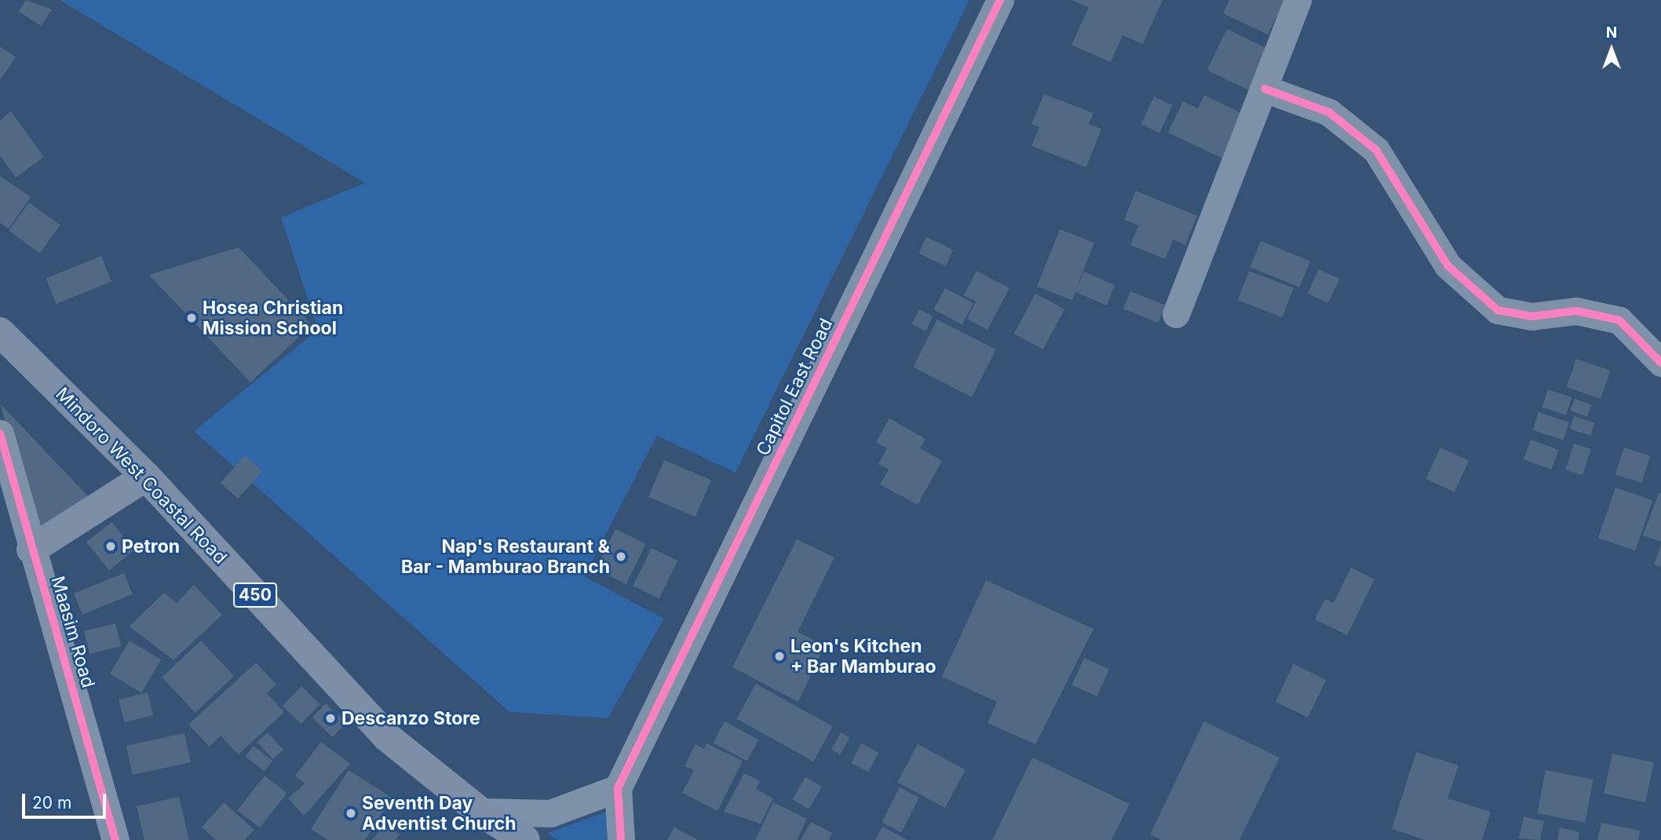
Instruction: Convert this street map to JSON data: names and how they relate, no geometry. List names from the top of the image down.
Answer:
{
  "streets": {
    "main road": ["Mindoro West Coastal Road", "450"],
    "street": ["Capitol East Road", "Maasim Road"]
  },
  "places": [
    "Hosea Christian Mission School",
    "Petron",
    "Nap's Restaurant & Bar - Mamburao Branch",
    "Leon's Kitchen + Bar Mamburao",
    "Descanzo Store",
    "Seventh Day Adventist Church"
  ],
  "scale_bar": "20 m",
  "north": "top"
}
